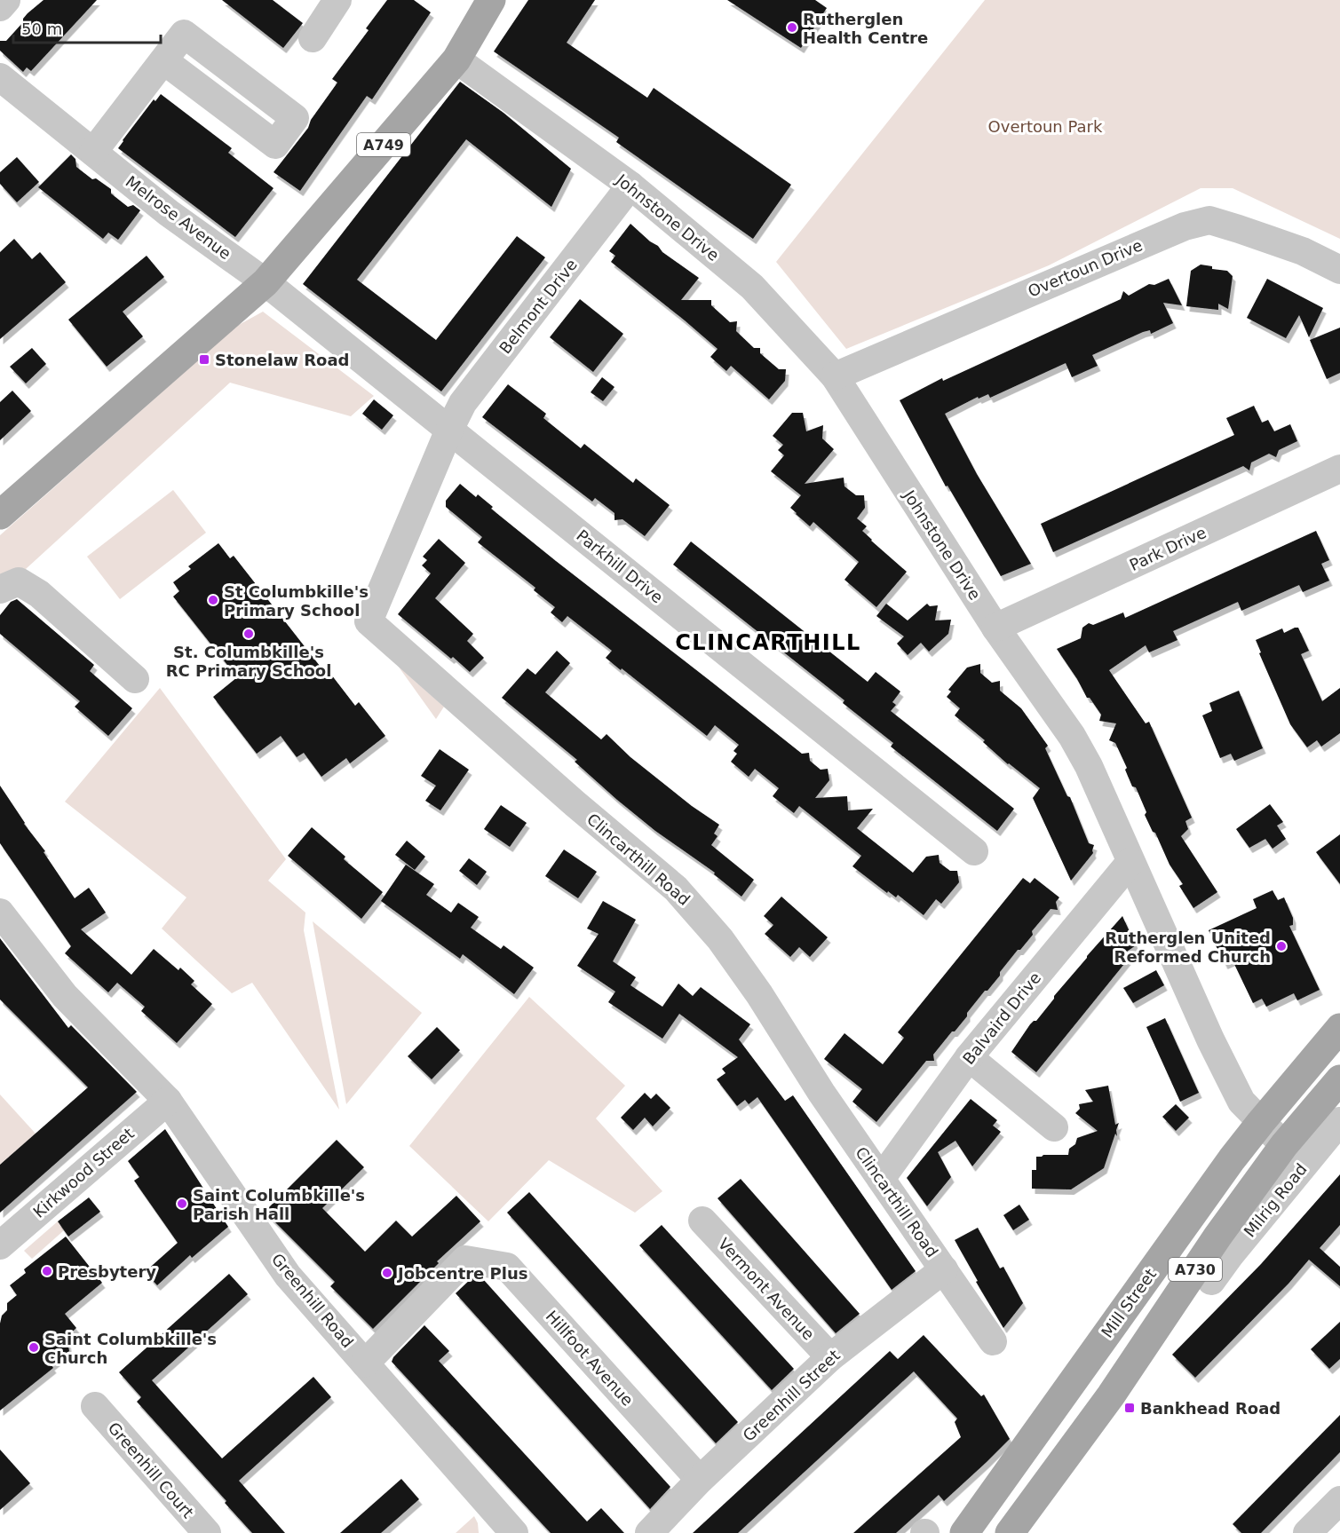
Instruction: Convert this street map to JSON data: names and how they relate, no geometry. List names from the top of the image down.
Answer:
{
  "streets": {
    "main road": ["A749", "A730", "Mill Street"],
    "street": [
      "Melrose Avenue",
      "Johnstone Drive",
      "Overtoun Drive",
      "Belmont Drive",
      "Park Drive",
      "Parkhill Drive",
      "Clincarthill Road",
      "Balvaird Drive",
      "Kirkwood Street",
      "Milrig Road",
      "Vermont Avenue",
      "Greenhill Road",
      "Hillfoot Avenue",
      "Greenhill Street",
      "Greenhill Court"
    ]
  },
  "crossings": [
    ["A749", "Melrose Avenue"],
    ["A749", "Johnstone Drive"],
    ["A749", "Parkhill Drive"],
    ["Melrose Avenue", "Parkhill Drive"],
    ["Johnstone Drive", "Overtoun Drive"],
    ["Johnstone Drive", "Belmont Drive"],
    ["Johnstone Drive", "Park Drive"],
    ["Johnstone Drive", "Balvaird Drive"],
    ["Johnstone Drive", "A730"],
    ["Johnstone Drive", "Mill Street"],
    ["Belmont Drive", "Parkhill Drive"],
    ["Belmont Drive", "Clincarthill Road"],
    ["Parkhill Drive", "Clincarthill Road"],
    ["Clincarthill Road", "Balvaird Drive"],
    ["Clincarthill Road", "Greenhill Street"],
    ["Kirkwood Street", "Greenhill Road"],
    ["Vermont Avenue", "Greenhill Street"],
    ["Greenhill Road", "Hillfoot Avenue"],
    ["Hillfoot Avenue", "Greenhill Street"]
  ],
  "districts": ["CLINCARTHILL"],
  "parks": ["Overtoun Park"],
  "places": {
    "other": [
      "Rutherglen Health Centre",
      "St Columbkille's Primary School",
      "St. Columbkille's RC Primary School",
      "Rutherglen United Reformed Church",
      "Saint Columbkille's Parish Hall",
      "Presbytery",
      "Jobcentre Plus",
      "Saint Columbkille's Church"
    ],
    "transit": ["Stonelaw Road", "Bankhead Road"]
  },
  "scale_bar": "50 m"
}
